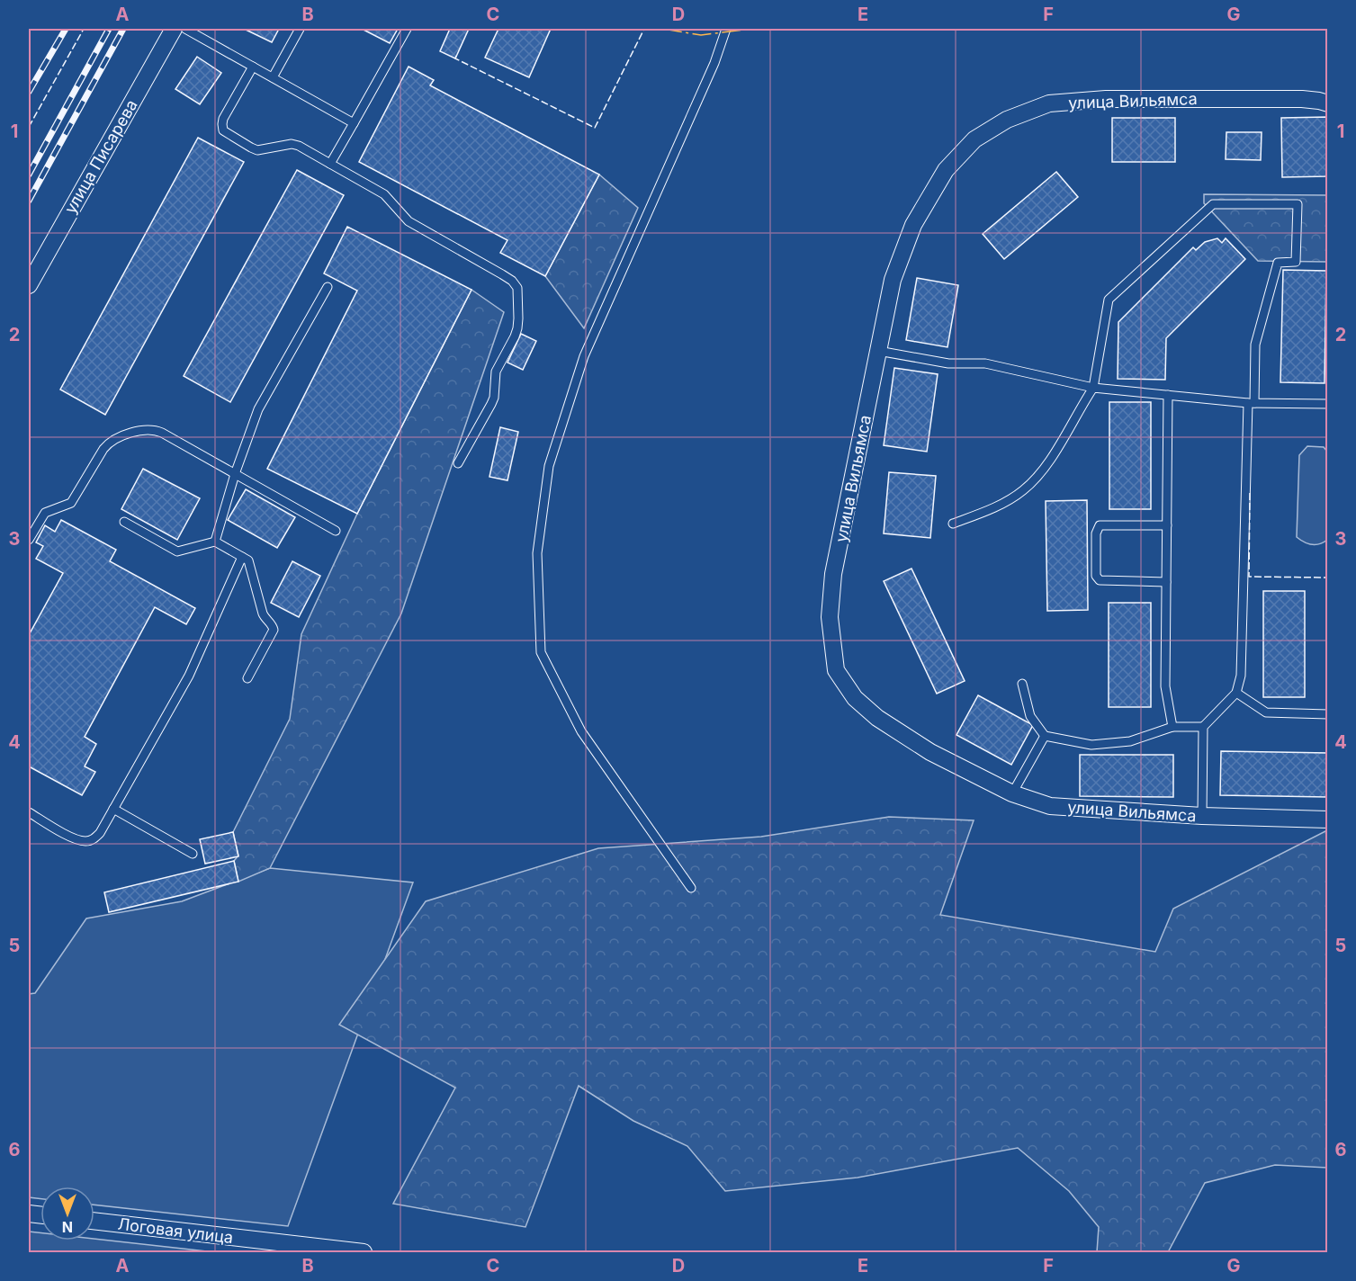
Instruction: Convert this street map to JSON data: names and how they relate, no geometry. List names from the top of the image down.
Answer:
{
  "streets": {
    "street": ["улица Вильямса", "улица Писарева", "Логовая улица"]
  },
  "north": "bottom",
  "grid": {
    "columns": [
      "A",
      "B",
      "C",
      "D",
      "E",
      "F",
      "G"
    ],
    "rows": [
      "1",
      "2",
      "3",
      "4",
      "5",
      "6"
    ]
  }
}
